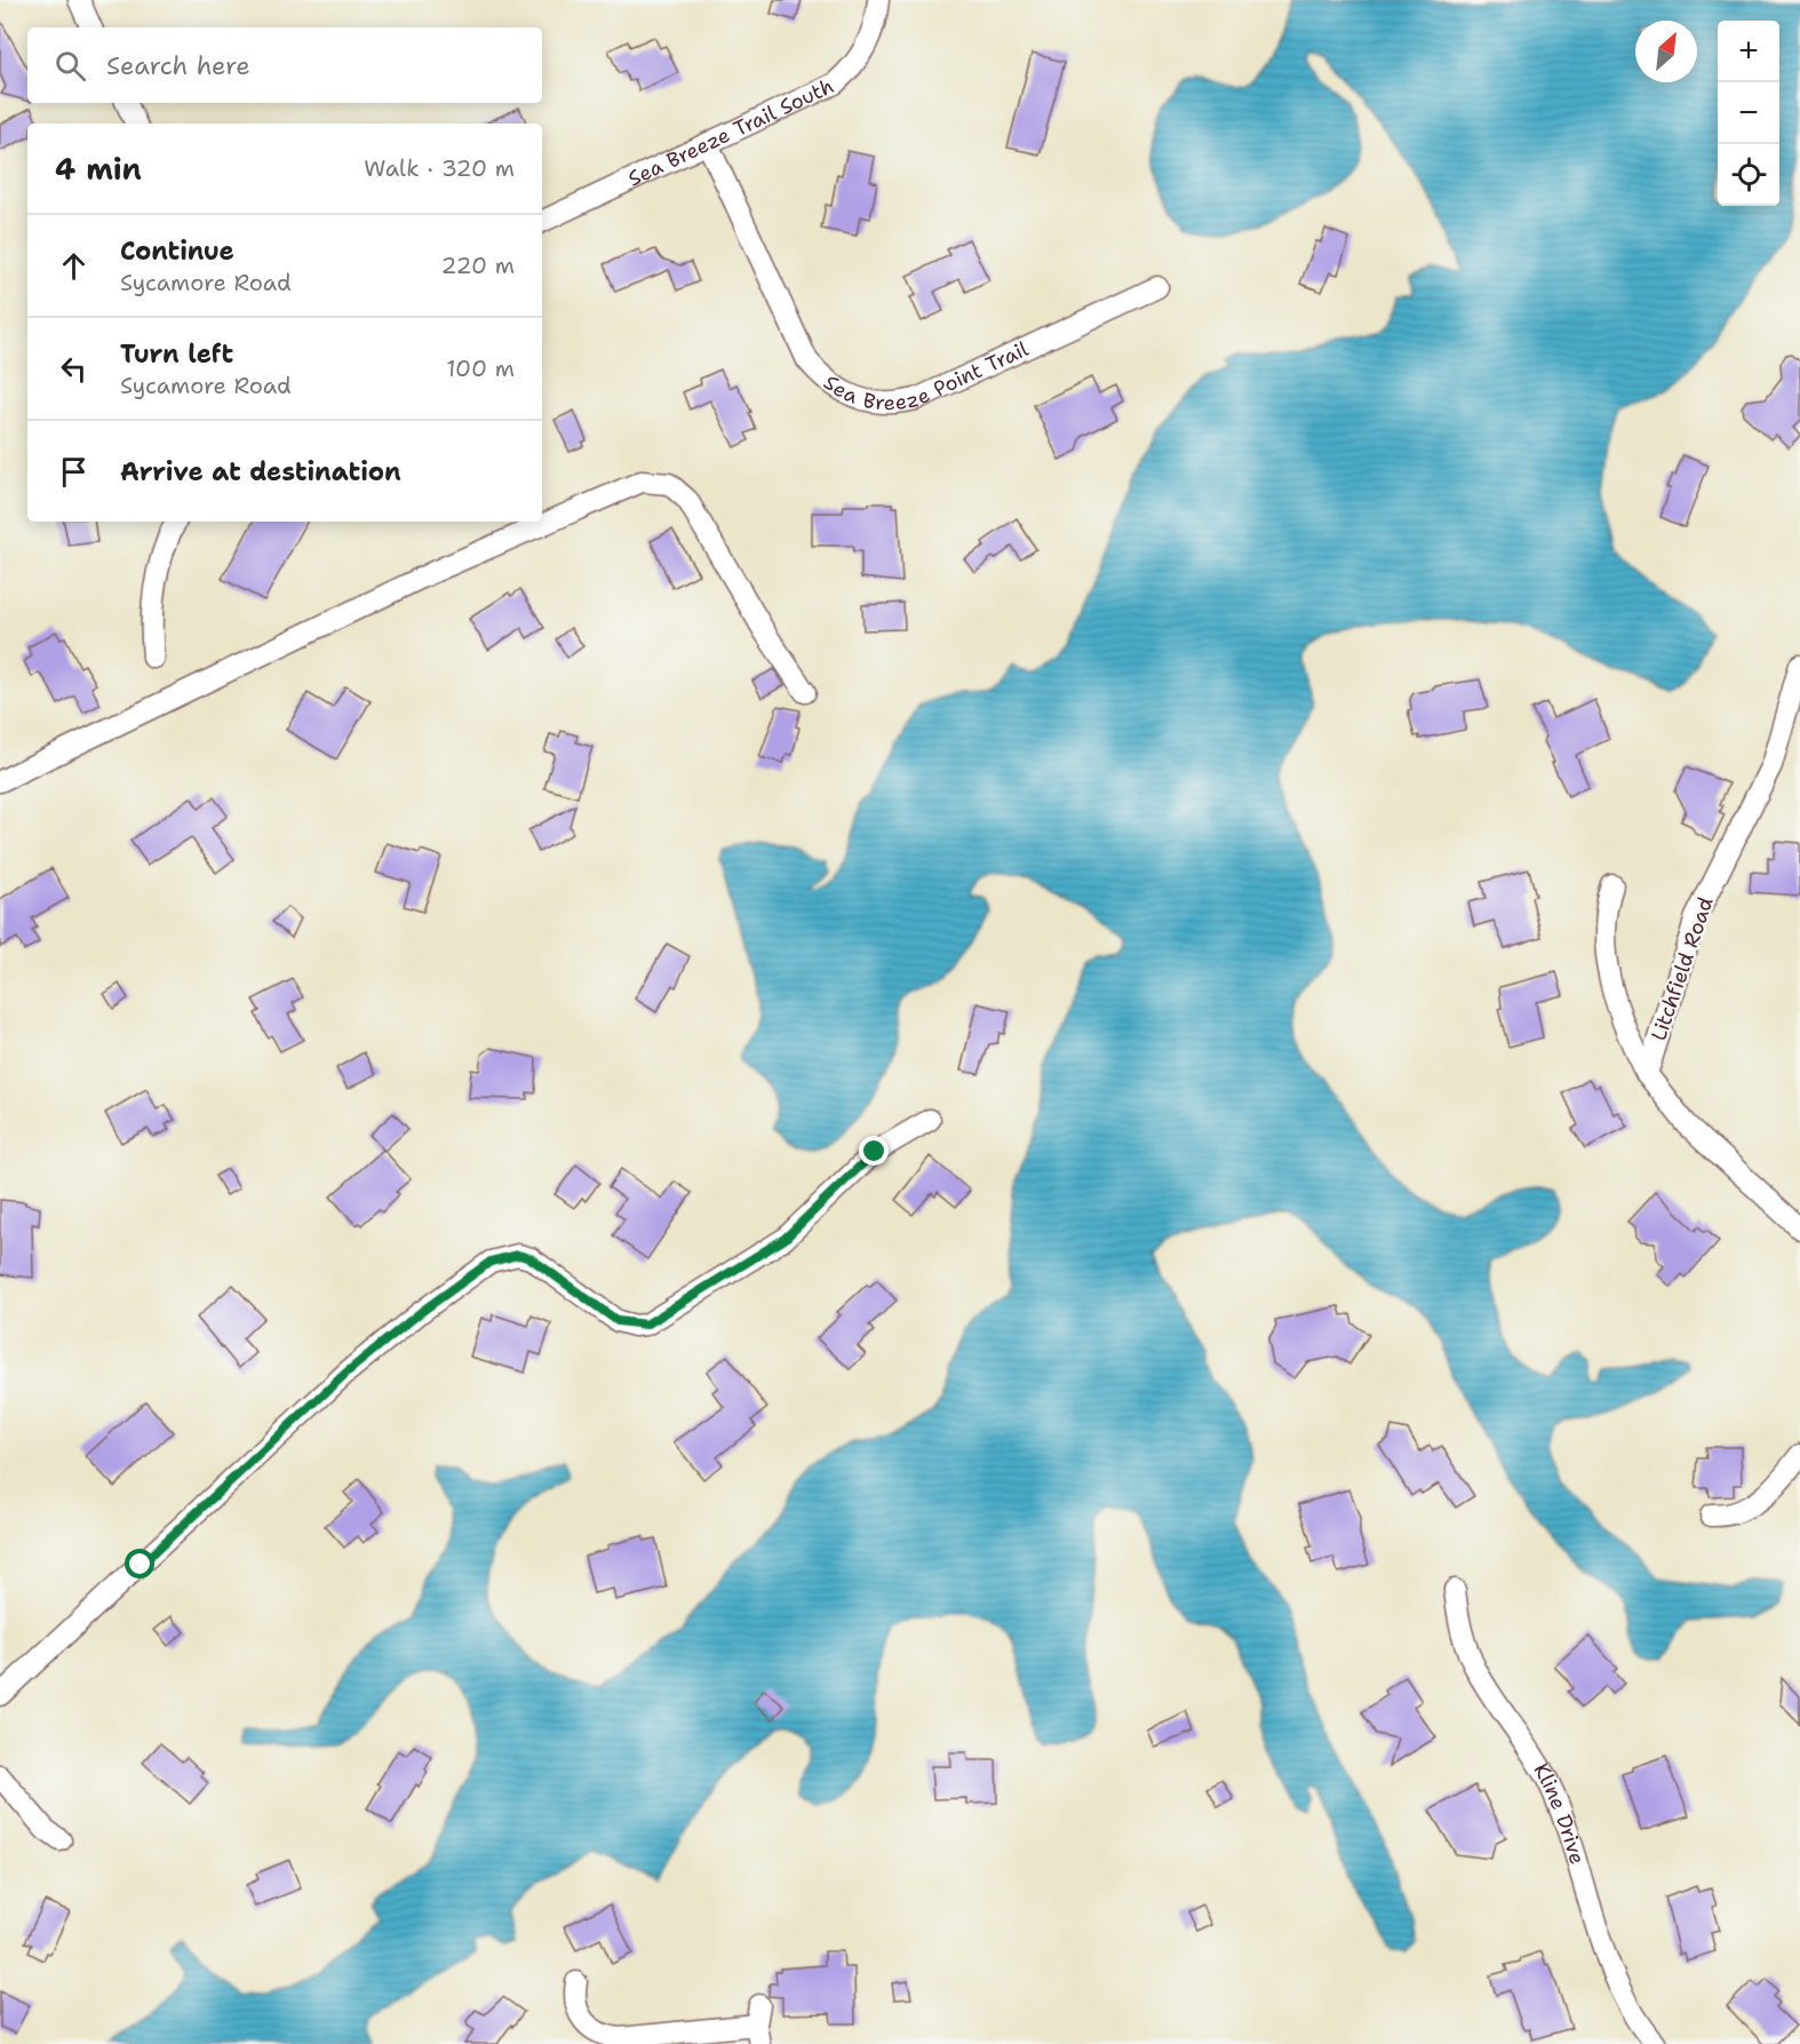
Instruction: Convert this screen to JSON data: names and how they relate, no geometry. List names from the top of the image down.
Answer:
{
  "streets": {
    "street": [
      "Sea Breeze Trail South",
      "Sea Breeze Point Trail",
      "Litchfield Road",
      "Kline Drive"
    ]
  },
  "crossings": [
    ["Sea Breeze Trail South", "Sea Breeze Point Trail"]
  ],
  "north": "top right",
  "page": {
    "map_buttons": ["+", "−"],
    "search": "Search here",
    "heading": ["4 min", "Walk · 320 m"],
    "list": [
      ["Continue", "Sycamore Road", "220 m"],
      ["Turn left", "Sycamore Road", "100 m"],
      "Arrive at destination"
    ]
  }
}
